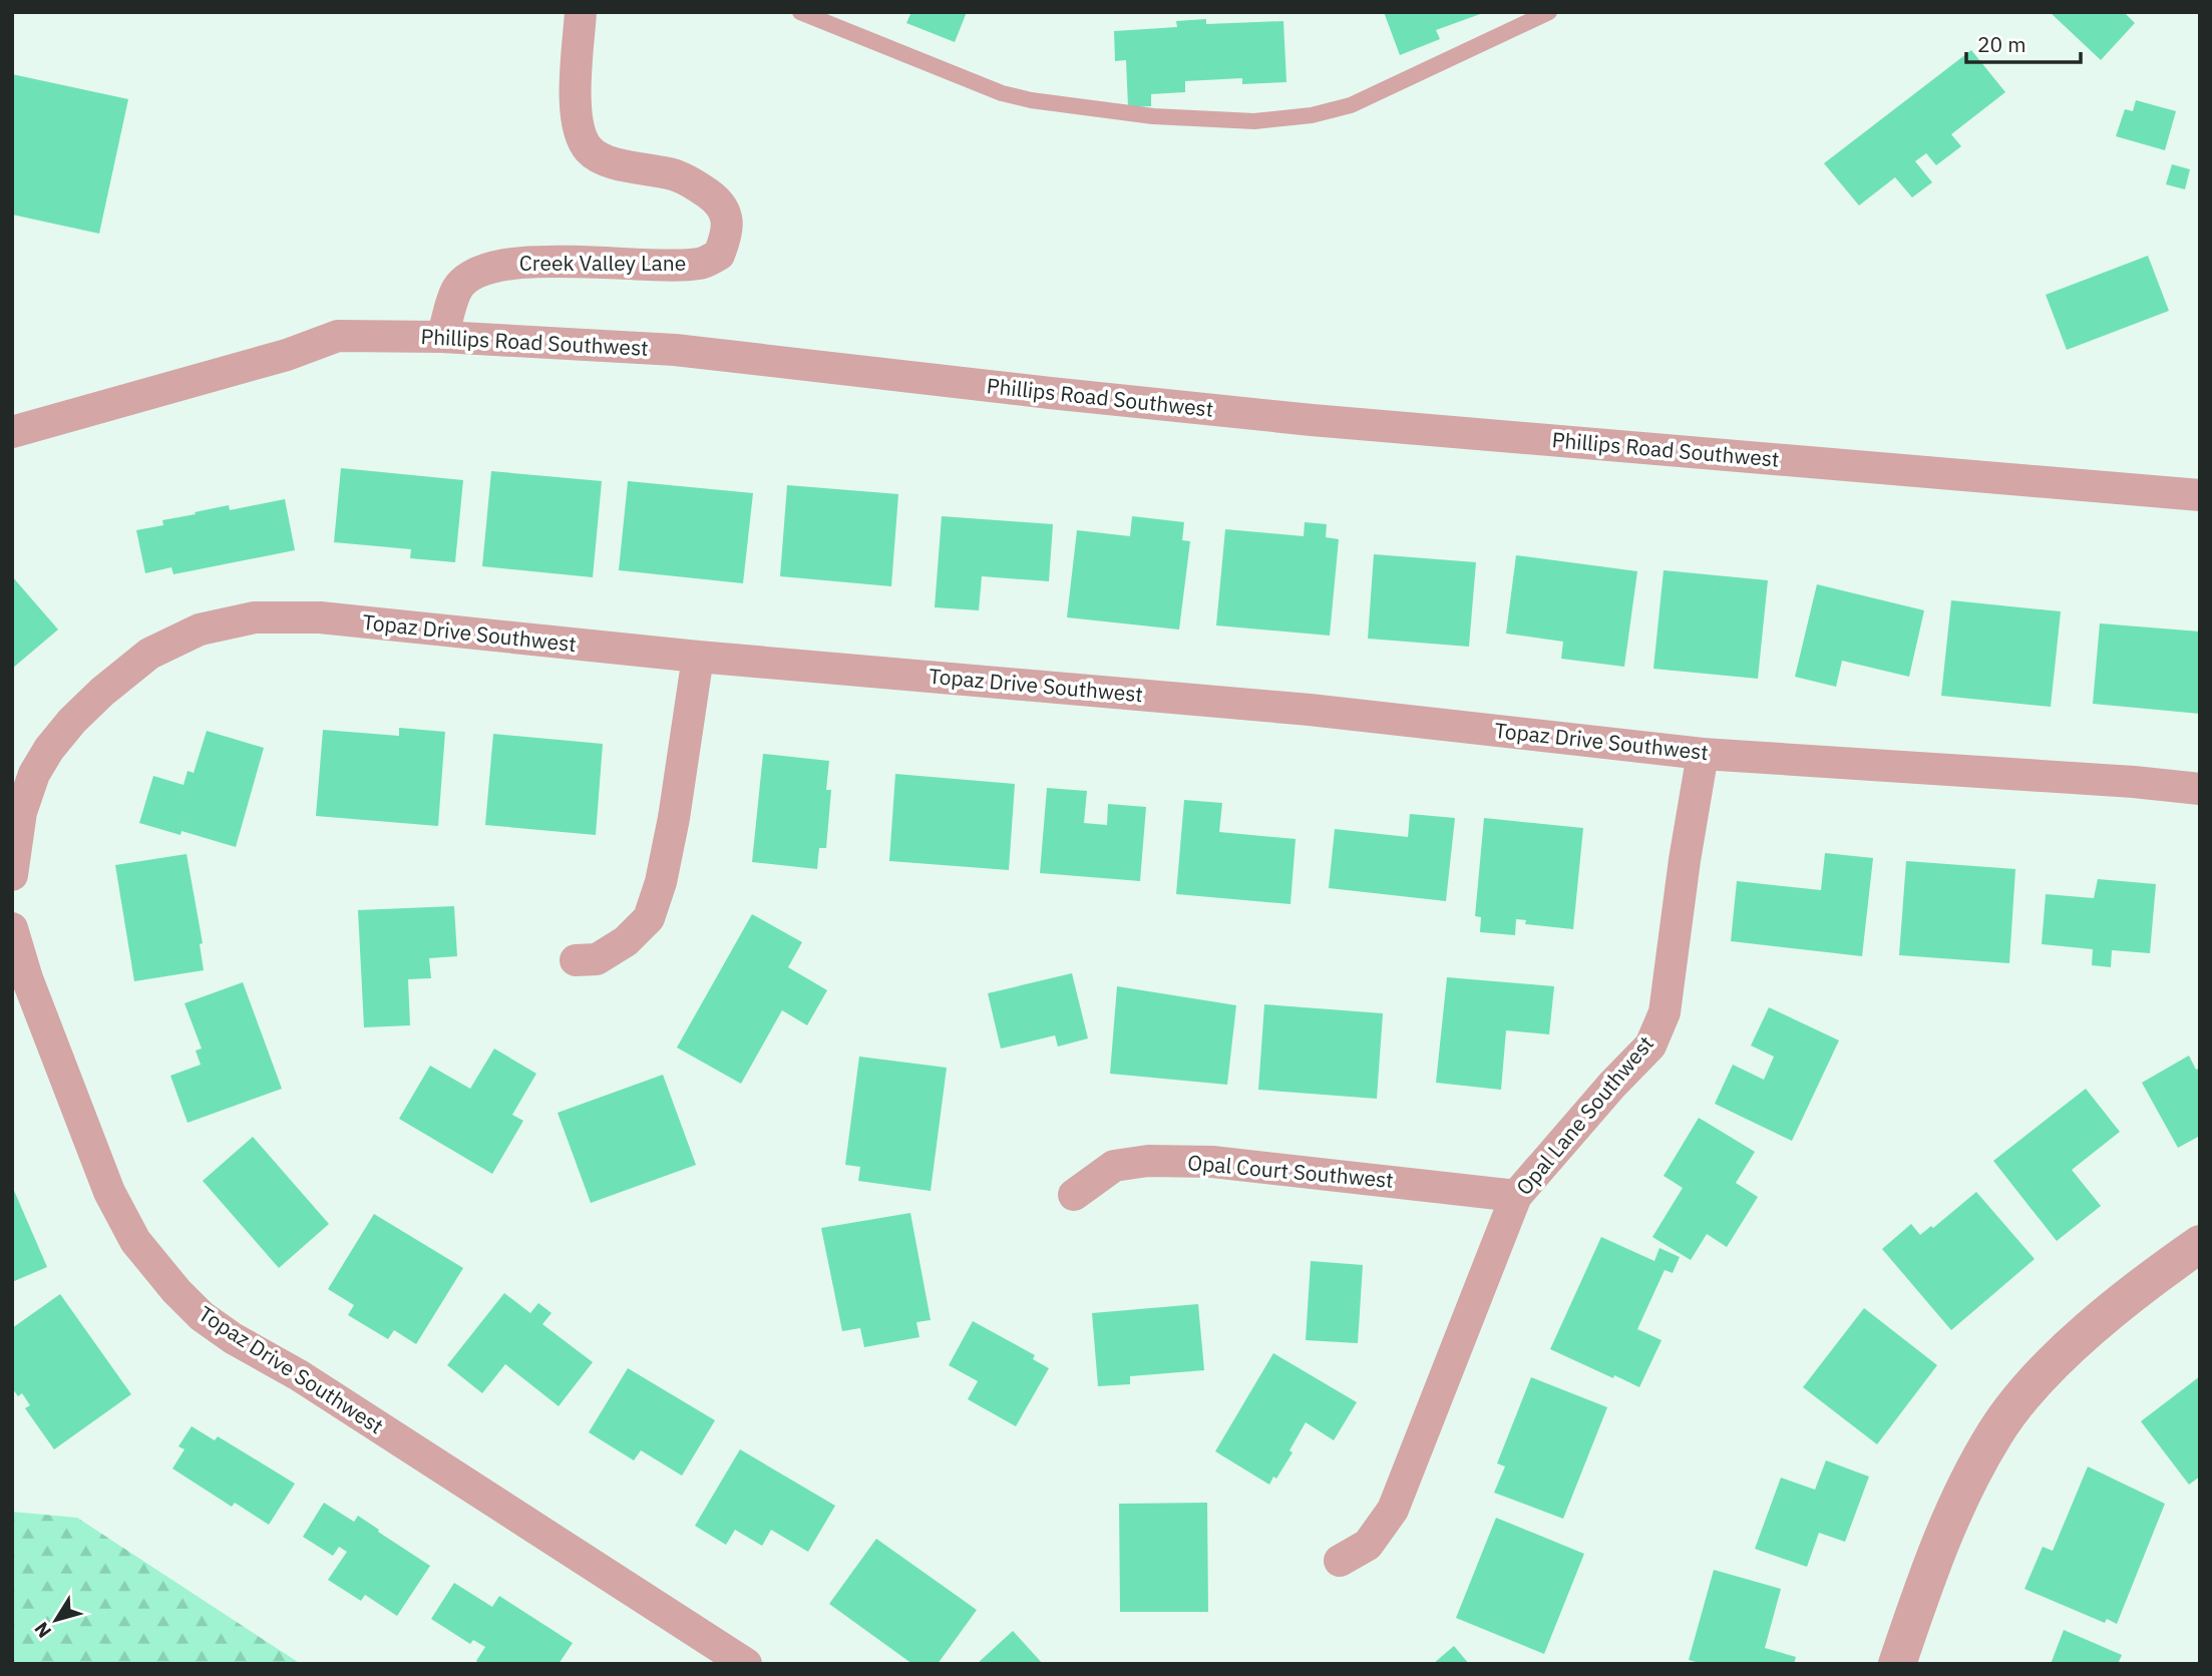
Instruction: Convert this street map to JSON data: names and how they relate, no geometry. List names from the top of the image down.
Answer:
{
  "streets": {
    "street": [
      "Creek Valley Lane",
      "Phillips Road Southwest",
      "Topaz Drive Southwest",
      "Opal Lane Southwest",
      "Opal Court Southwest"
    ]
  },
  "crossings": [
    ["Creek Valley Lane", "Phillips Road Southwest"],
    ["Topaz Drive Southwest", "Opal Lane Southwest"],
    ["Opal Lane Southwest", "Opal Court Southwest"]
  ],
  "scale_bar": "20 m",
  "north": "bottom left"
}
